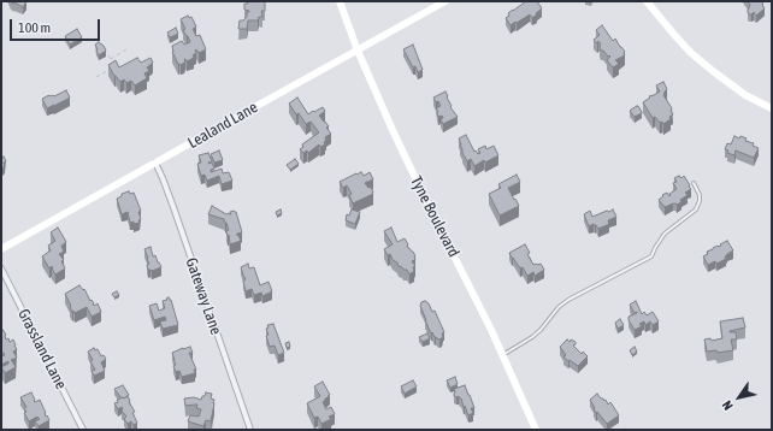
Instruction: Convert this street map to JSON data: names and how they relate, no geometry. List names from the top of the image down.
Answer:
{
  "streets": {
    "street": [
      "Lealand Lane",
      "Tyne Boulevard",
      "Gateway Lane",
      "Grassland Lane"
    ]
  },
  "crossings": [
    ["Lealand Lane", "Tyne Boulevard"],
    ["Lealand Lane", "Gateway Lane"]
  ],
  "scale_bar": "100 m",
  "north": "bottom left"
}
